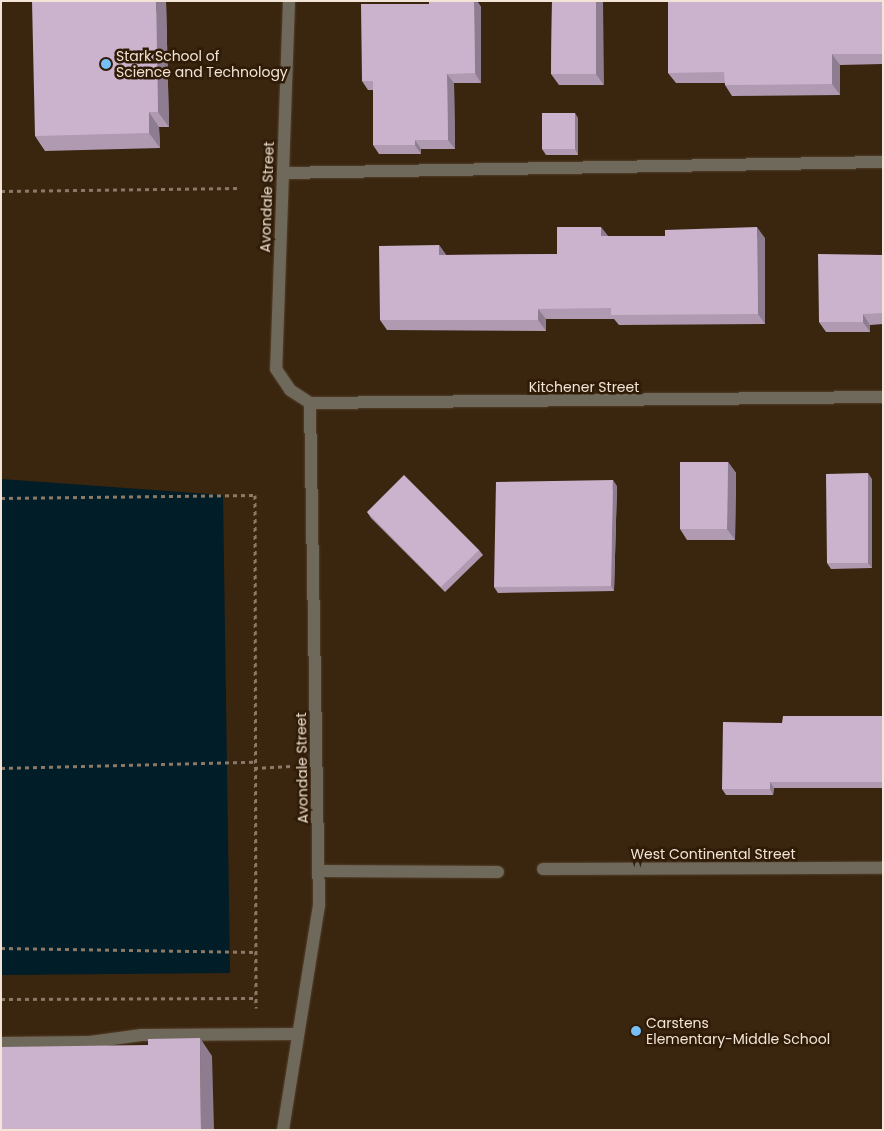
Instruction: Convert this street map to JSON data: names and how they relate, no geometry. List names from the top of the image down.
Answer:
{
  "streets": {
    "street": ["Avondale Street", "Kitchener Street", "West Continental Street"]
  },
  "crossings": [
    ["Avondale Street", "Kitchener Street"]
  ],
  "places": ["Stark School of Science and Technology", "Carstens Elementary-Middle School"]
}
